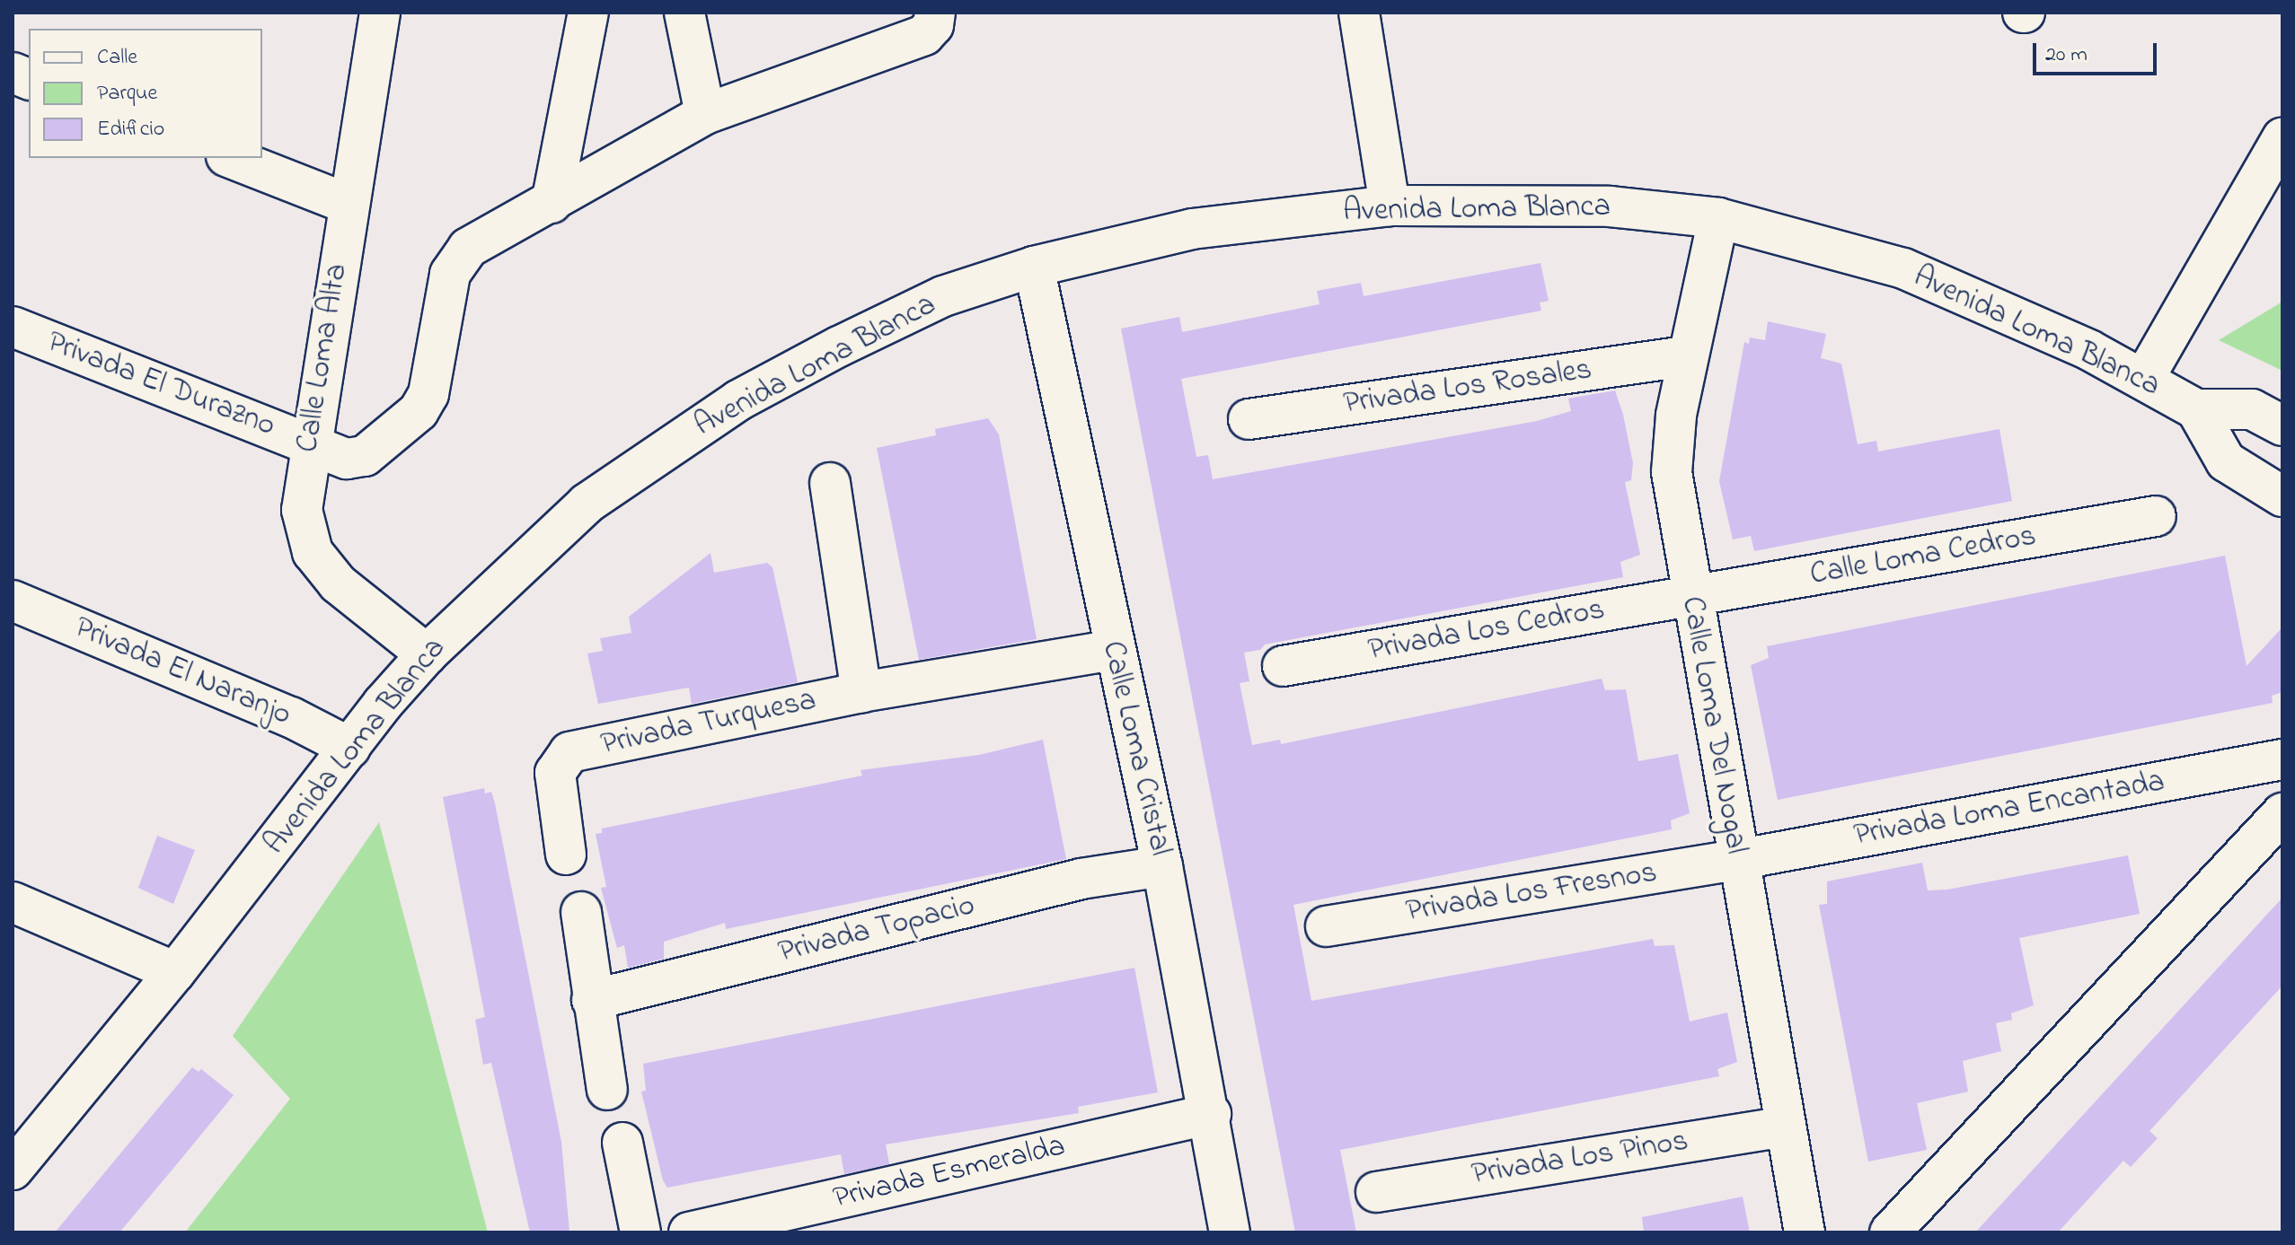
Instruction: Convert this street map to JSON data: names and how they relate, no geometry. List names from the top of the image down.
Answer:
{
  "streets": {
    "street": [
      "Avenida Loma Blanca",
      "Calle Loma Alta",
      "Privada El Durazno",
      "Privada Los Rosales",
      "Calle Loma Cedros",
      "Privada Los Cedros",
      "Privada El Naranjo",
      "Privada Turquesa",
      "Calle Loma Del Nogal",
      "Calle Loma Cristal",
      "Privada Loma Encantada",
      "Privada Los Fresnos",
      "Privada Topacio",
      "Privada Los Pinos",
      "Privada Esmeralda"
    ]
  },
  "crossings": [
    ["Avenida Loma Blanca", "Calle Loma Alta"],
    ["Avenida Loma Blanca", "Privada El Naranjo"],
    ["Avenida Loma Blanca", "Calle Loma Del Nogal"],
    ["Avenida Loma Blanca", "Calle Loma Cristal"],
    ["Calle Loma Alta", "Privada El Durazno"],
    ["Privada Los Rosales", "Calle Loma Del Nogal"],
    ["Calle Loma Cedros", "Privada Los Cedros"],
    ["Calle Loma Cedros", "Calle Loma Del Nogal"],
    ["Privada Los Cedros", "Calle Loma Del Nogal"],
    ["Privada Turquesa", "Calle Loma Cristal"],
    ["Calle Loma Del Nogal", "Privada Loma Encantada"],
    ["Calle Loma Del Nogal", "Privada Los Fresnos"],
    ["Calle Loma Del Nogal", "Privada Los Pinos"],
    ["Calle Loma Cristal", "Privada Topacio"],
    ["Calle Loma Cristal", "Privada Esmeralda"],
    ["Privada Loma Encantada", "Privada Los Fresnos"]
  ],
  "legend": ["Calle", "Parque", "Edificio"],
  "scale_bar": "20 m"
}
